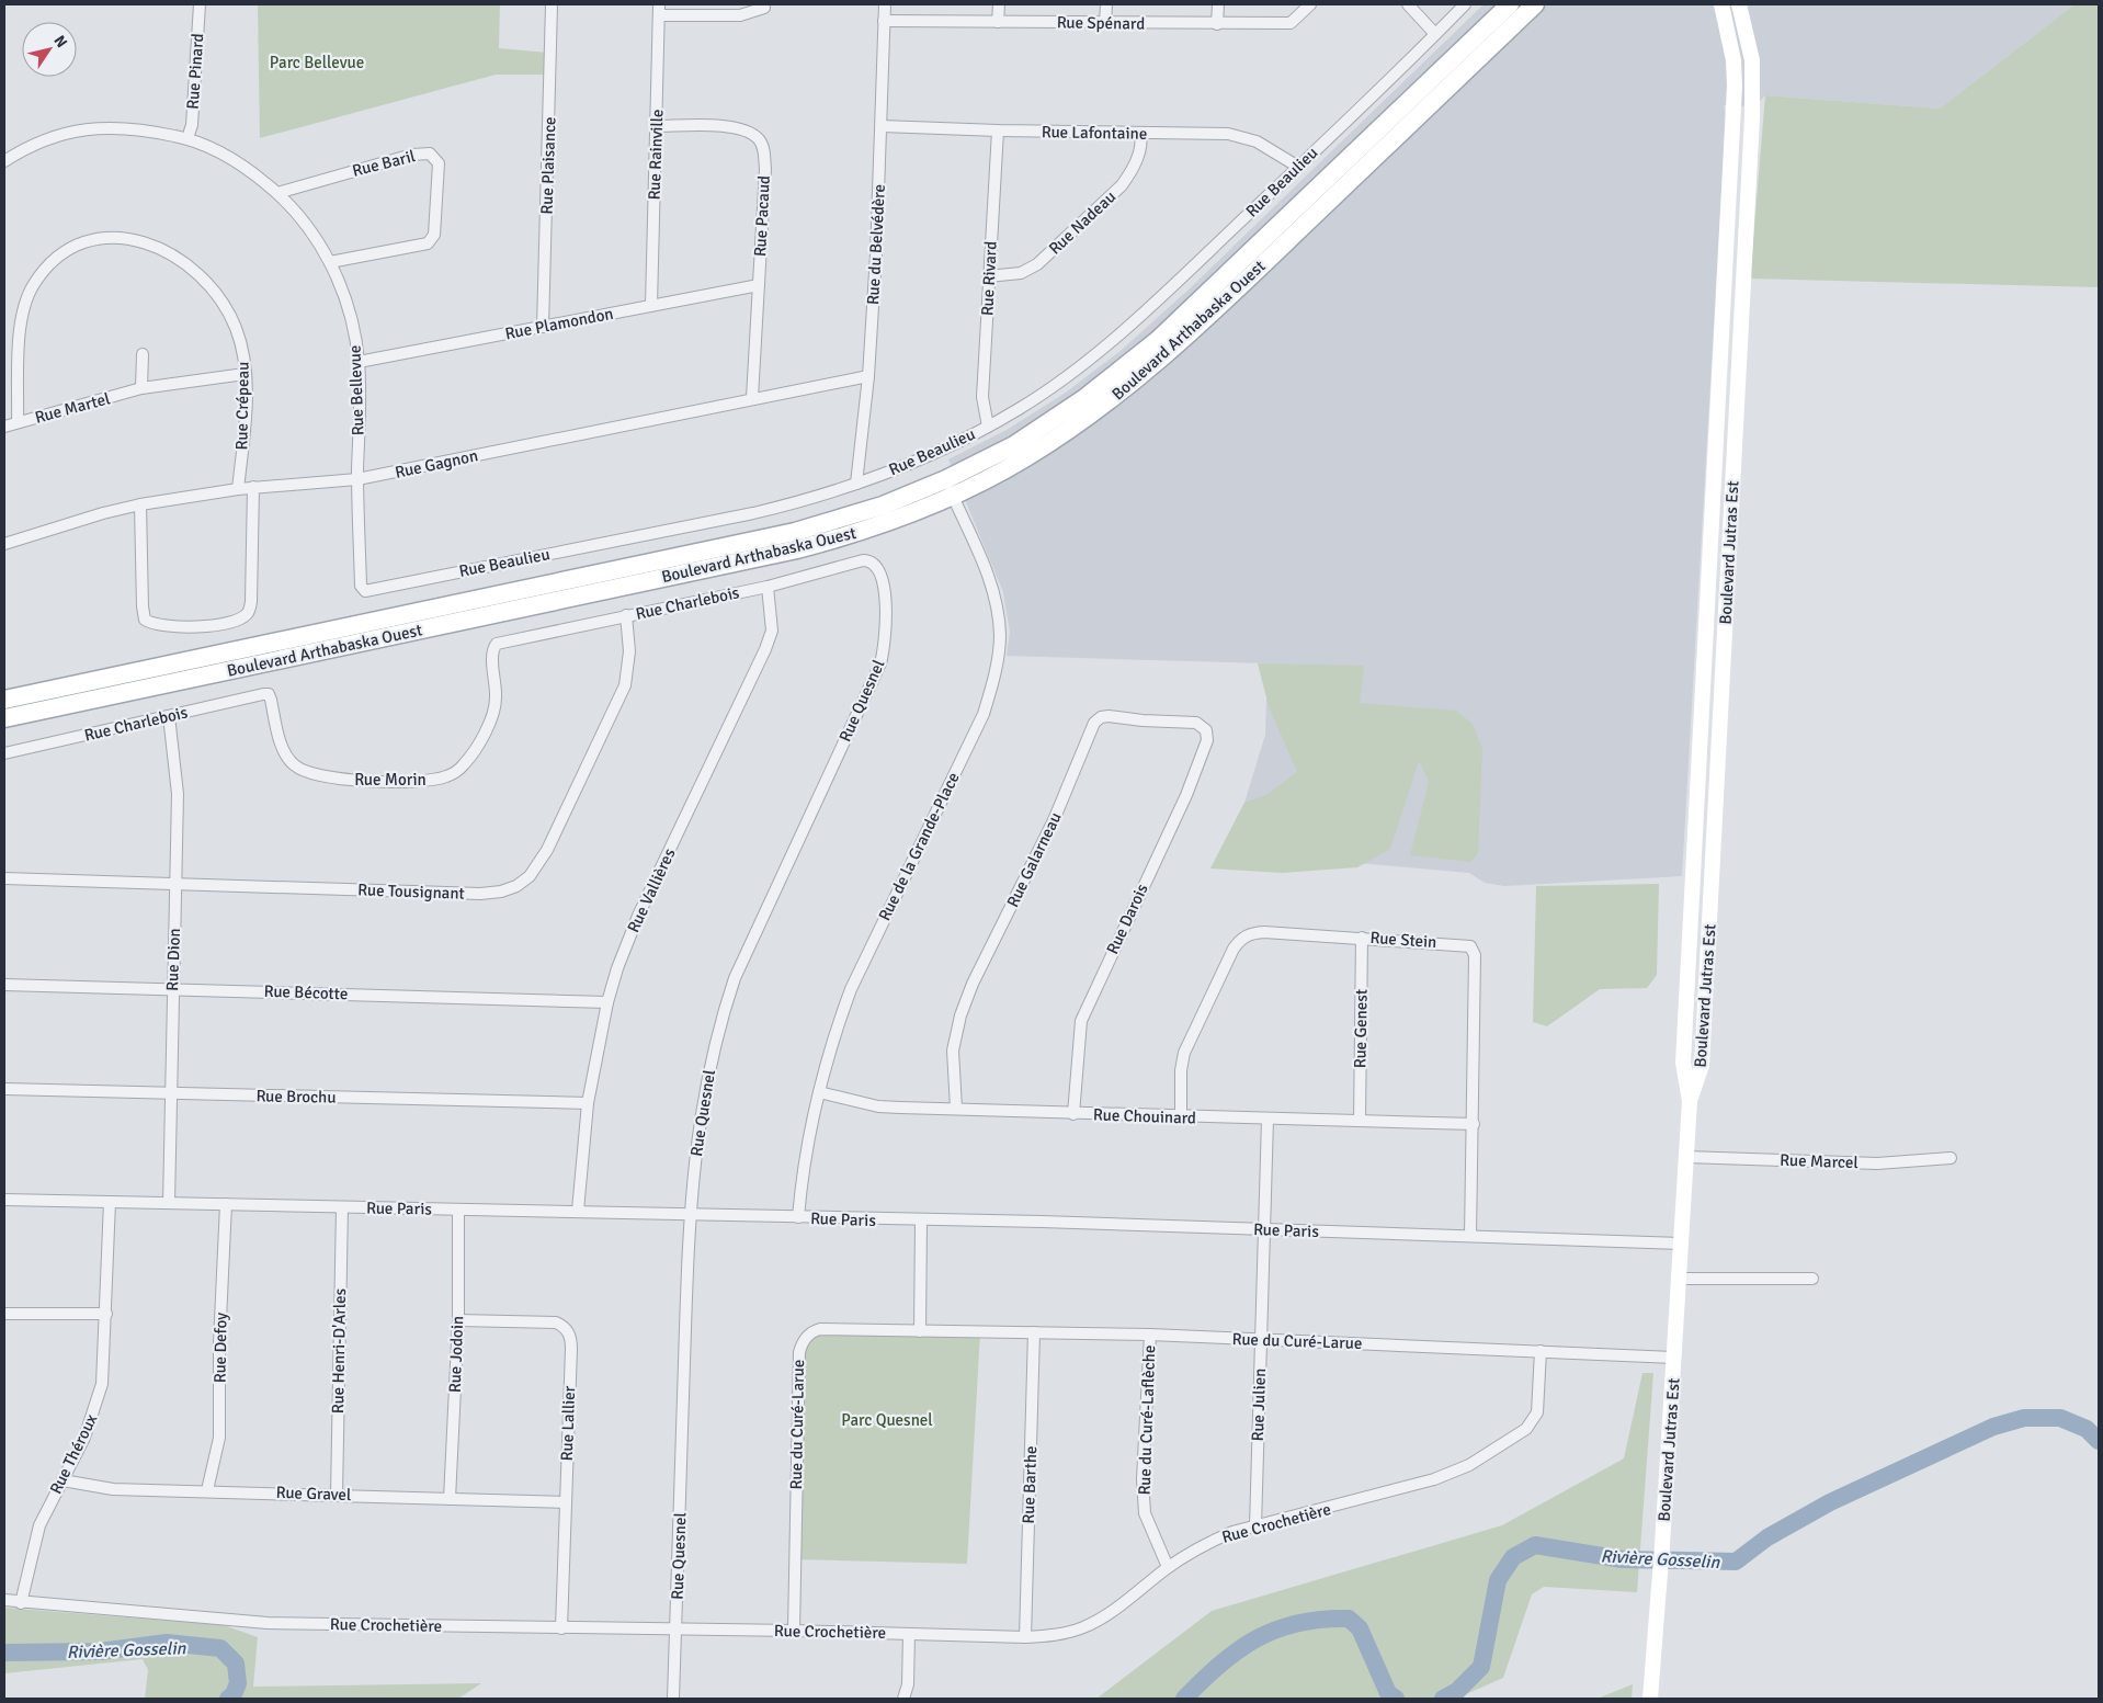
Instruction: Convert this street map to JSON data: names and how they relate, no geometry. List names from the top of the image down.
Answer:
{
  "streets": {
    "main road": ["Boulevard Arthabaska Ouest", "Boulevard Jutras Est"],
    "street": [
      "Rue Spénard",
      "Rue Pinard",
      "Rue Lafontaine",
      "Rue Rainville",
      "Rue Baril",
      "Rue Plaisance",
      "Rue Beaulieu",
      "Rue Pacaud",
      "Rue Nadeau",
      "Rue du Belvédère",
      "Rue Rivard",
      "Rue Plamondon",
      "Rue Bellevue",
      "Rue Crépeau",
      "Rue Martel",
      "Rue Gagnon",
      "Rue Charlebois",
      "Rue Quesnel",
      "Rue Morin",
      "Rue de la Grande-Place",
      "Rue Galarneau",
      "Rue Vallières",
      "Rue Tousignant",
      "Rue Darois",
      "Rue Stein",
      "Rue Dion",
      "Rue Bécotte",
      "Rue Genest",
      "Rue Brochu",
      "Rue Chouinard",
      "Rue Marcel",
      "Rue Paris",
      "Rue du Curé-Larue",
      "Rue Defoy",
      "Rue Henri-D'Arles",
      "Rue Jodoin",
      "Rue Julien",
      "Rue du Curé-Laflèche",
      "Rue Lallier",
      "Rue Théroux",
      "Rue Barthe",
      "Rue Gravel",
      "Rue Crochetière"
    ]
  },
  "crossings": [
    ["Rue Spénard", "Rue du Belvédère"],
    ["Rue Pinard", "Rue Bellevue"],
    ["Rue Lafontaine", "Rue Beaulieu"],
    ["Rue Lafontaine", "Rue Nadeau"],
    ["Rue Lafontaine", "Rue du Belvédère"],
    ["Rue Lafontaine", "Rue Rivard"],
    ["Rue Rainville", "Rue Pacaud"],
    ["Rue Rainville", "Rue Plamondon"],
    ["Rue Baril", "Rue Bellevue"],
    ["Rue Plaisance", "Rue Plamondon"],
    ["Rue Beaulieu", "Rue du Belvédère"],
    ["Rue Beaulieu", "Rue Rivard"],
    ["Rue Beaulieu", "Rue Bellevue"],
    ["Rue Beaulieu", "Rue Gagnon"],
    ["Rue Pacaud", "Rue Plamondon"],
    ["Rue Pacaud", "Rue Gagnon"],
    ["Rue Nadeau", "Rue Rivard"],
    ["Rue du Belvédère", "Rue Gagnon"],
    ["Rue Plamondon", "Rue Bellevue"],
    ["Boulevard Arthabaska Ouest", "Rue de la Grande-Place"],
    ["Rue Bellevue", "Rue Gagnon"],
    ["Rue Crépeau", "Rue Martel"],
    ["Rue Crépeau", "Rue Gagnon"],
    ["Boulevard Jutras Est", "Rue Marcel"],
    ["Boulevard Jutras Est", "Rue Paris"],
    ["Boulevard Jutras Est", "Rue du Curé-Larue"],
    ["Rue Charlebois", "Rue Quesnel"],
    ["Rue Charlebois", "Rue Morin"],
    ["Rue Charlebois", "Rue Vallières"],
    ["Rue Charlebois", "Rue Tousignant"],
    ["Rue Charlebois", "Rue Dion"],
    ["Rue Quesnel", "Rue Paris"],
    ["Rue Quesnel", "Rue Crochetière"],
    ["Rue de la Grande-Place", "Rue Chouinard"],
    ["Rue de la Grande-Place", "Rue Paris"],
    ["Rue Galarneau", "Rue Darois"],
    ["Rue Galarneau", "Rue Chouinard"],
    ["Rue Vallières", "Rue Bécotte"],
    ["Rue Vallières", "Rue Brochu"],
    ["Rue Vallières", "Rue Paris"],
    ["Rue Tousignant", "Rue Dion"],
    ["Rue Darois", "Rue Chouinard"],
    ["Rue Stein", "Rue Genest"],
    ["Rue Stein", "Rue Chouinard"],
    ["Rue Stein", "Rue Paris"],
    ["Rue Dion", "Rue Bécotte"],
    ["Rue Dion", "Rue Brochu"],
    ["Rue Dion", "Rue Paris"],
    ["Rue Genest", "Rue Chouinard"],
    ["Rue Chouinard", "Rue Julien"],
    ["Rue Paris", "Rue Defoy"],
    ["Rue Paris", "Rue Henri-D'Arles"],
    ["Rue Paris", "Rue Jodoin"],
    ["Rue Paris", "Rue Julien"],
    ["Rue Paris", "Rue Théroux"],
    ["Rue du Curé-Larue", "Rue Julien"],
    ["Rue du Curé-Larue", "Rue du Curé-Laflèche"],
    ["Rue du Curé-Larue", "Rue Barthe"],
    ["Rue du Curé-Larue", "Rue Crochetière"],
    ["Rue Defoy", "Rue Gravel"],
    ["Rue Henri-D'Arles", "Rue Gravel"],
    ["Rue Jodoin", "Rue Lallier"],
    ["Rue Jodoin", "Rue Gravel"],
    ["Rue Julien", "Rue Crochetière"],
    ["Rue du Curé-Laflèche", "Rue Crochetière"],
    ["Rue Lallier", "Rue Gravel"],
    ["Rue Lallier", "Rue Crochetière"],
    ["Rue Théroux", "Rue Gravel"],
    ["Rue Théroux", "Rue Crochetière"],
    ["Rue Barthe", "Rue Crochetière"]
  ],
  "water": ["Rivière Gosselin"],
  "parks": ["Parc Bellevue", "Parc Quesnel"],
  "north": "top right"
}
